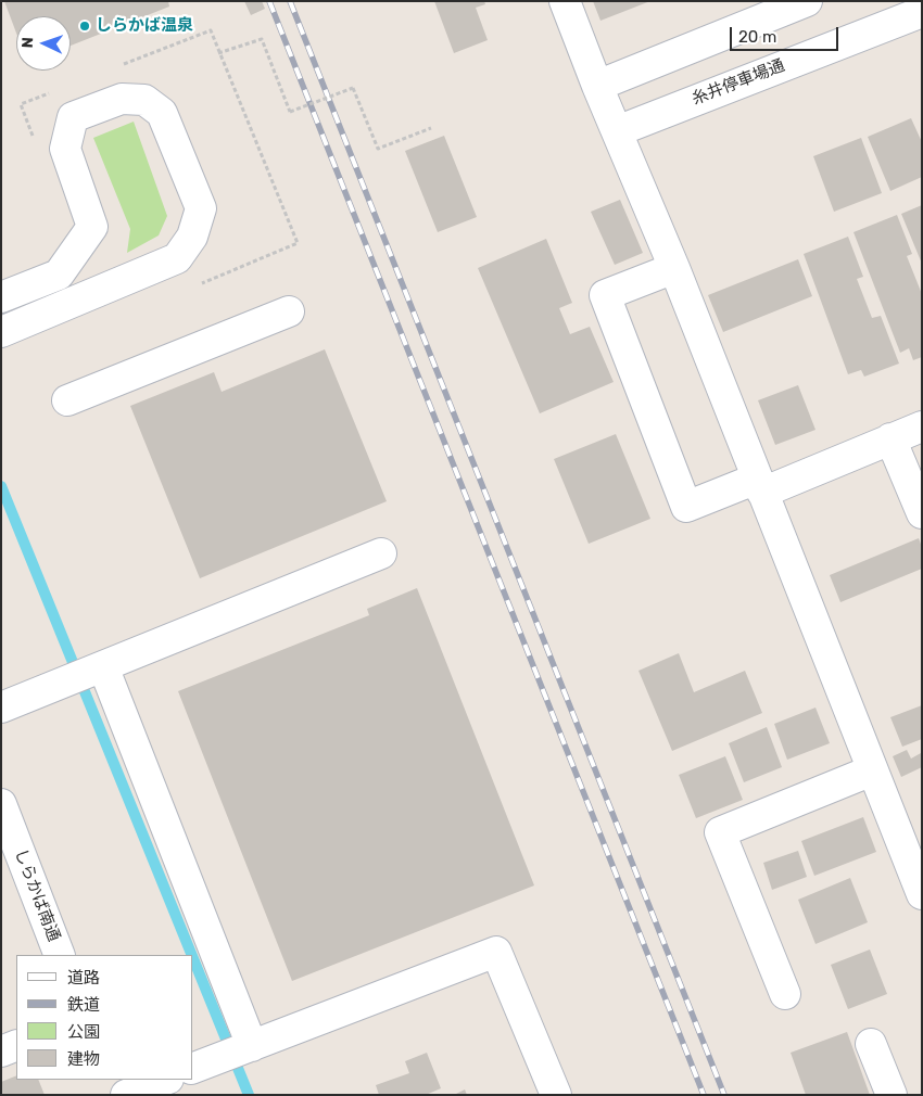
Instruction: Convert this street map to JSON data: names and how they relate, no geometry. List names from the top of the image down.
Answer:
{
  "streets": {
    "street": ["糸井停車場通", "しらかば南通"]
  },
  "places": ["しらかば温泉"],
  "legend": [
    "道路",
    "鉄道",
    "公園",
    "建物"
  ],
  "scale_bar": "20 m",
  "north": "left"
}
